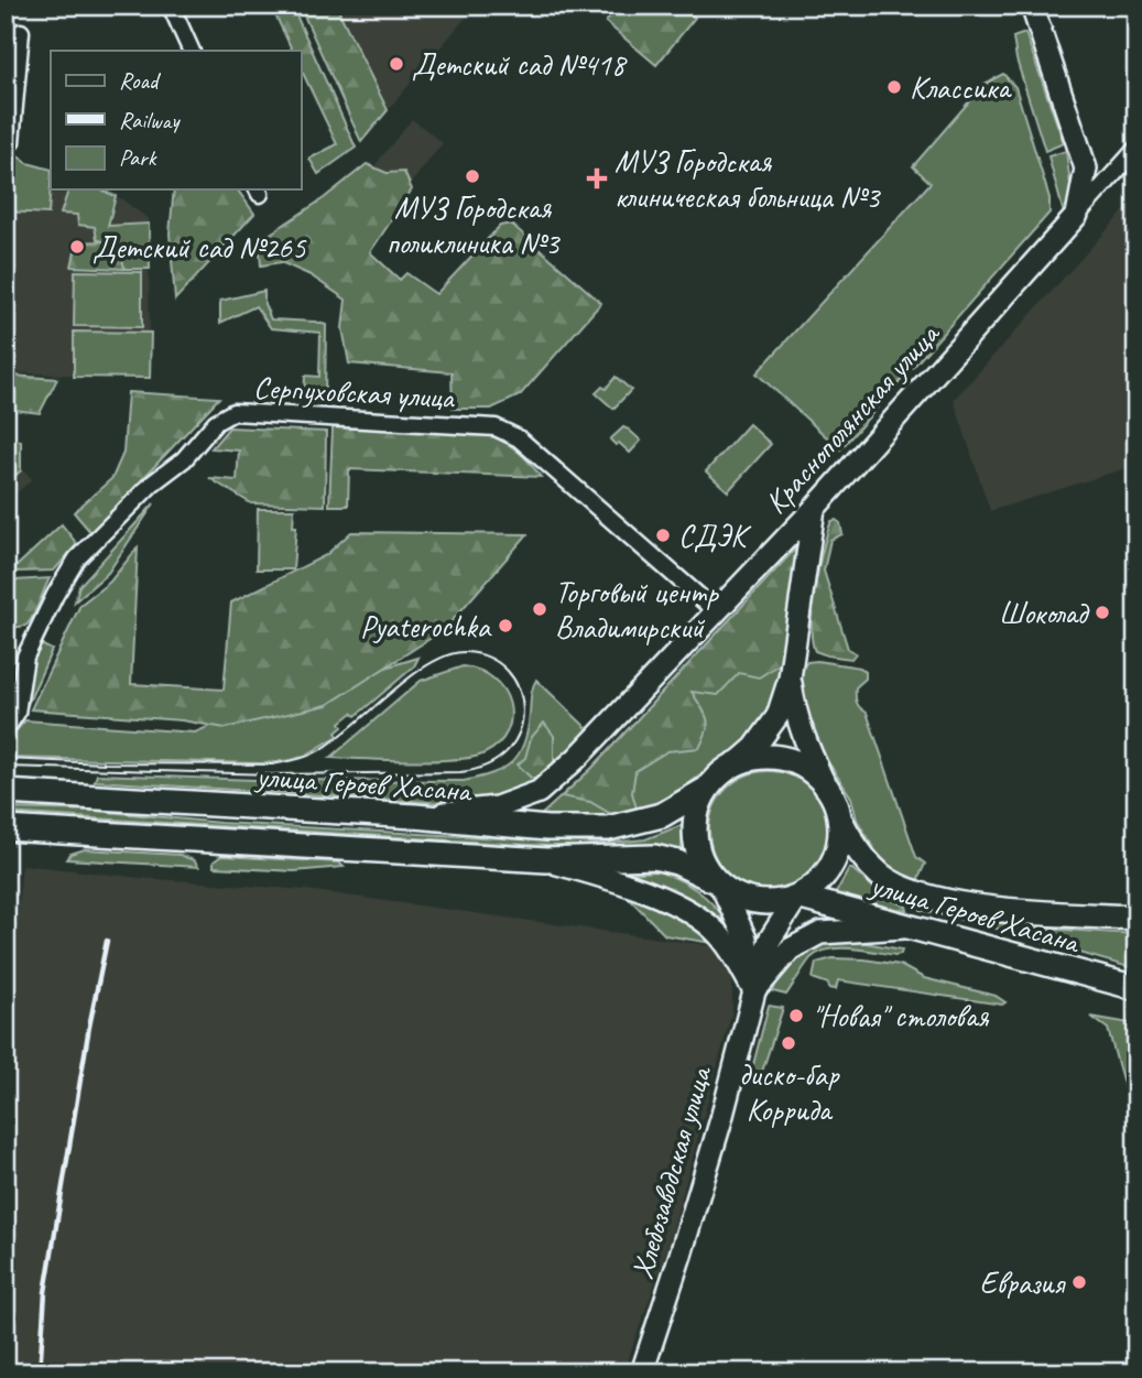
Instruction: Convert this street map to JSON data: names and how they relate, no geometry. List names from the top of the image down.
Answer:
{
  "streets": {
    "main road": ["Краснополянская улица", "улица Героев Хасана", "Хлебозаводская улица"],
    "street": ["Серпуховская улица"]
  },
  "crossings": [
    ["Серпуховская улица", "Краснополянская улица"],
    ["Краснополянская улица", "улица Героев Хасана"],
    ["улица Героев Хасана", "Хлебозаводская улица"]
  ],
  "places": {
    "other": [
      "Детский сад №418",
      "Классика",
      "МУЗ Городская поликлиника №3",
      "Детский сад №265",
      "СДЭК",
      "Торговый центр Владимирский",
      "Шоколад",
      "Pyaterochka",
      "\"Новая\" столовая",
      "диско-бар Коррида",
      "Евразия"
    ],
    "health": ["МУЗ Городская клиническая больница №3"]
  },
  "legend": ["Road", "Railway", "Park"]
}
